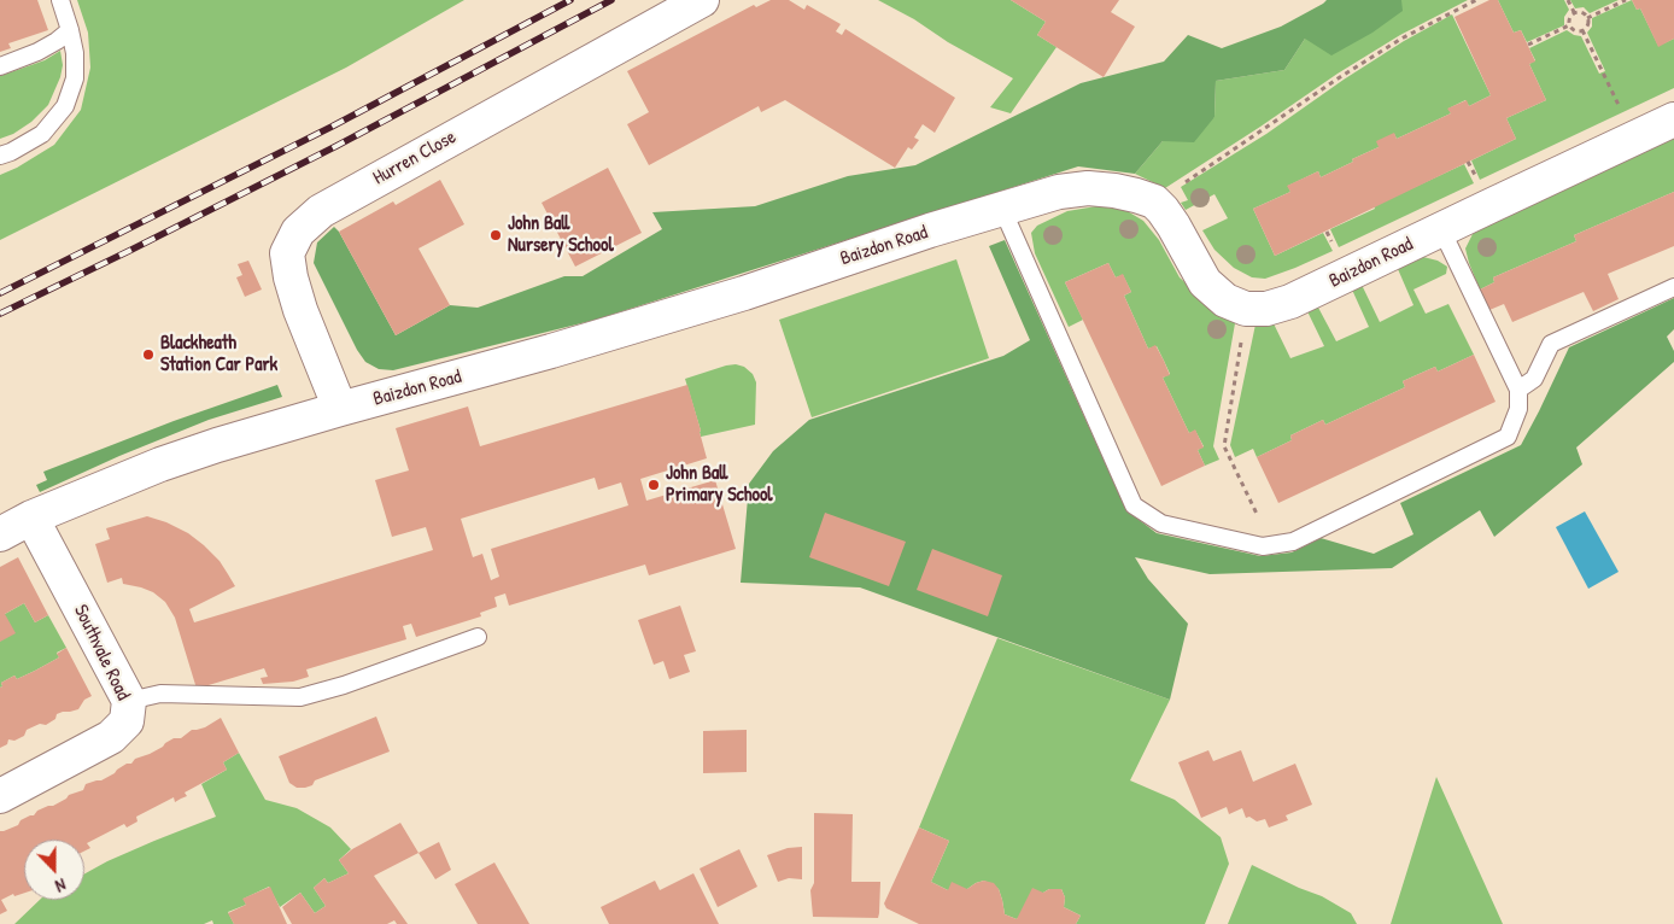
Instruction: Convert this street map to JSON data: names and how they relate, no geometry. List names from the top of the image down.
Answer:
{
  "streets": {
    "street": ["Hurren Close", "Baizdon Road", "Southvale Road"]
  },
  "crossings": [
    ["Hurren Close", "Baizdon Road"],
    ["Baizdon Road", "Southvale Road"]
  ],
  "places": ["John Ball Nursery School", "Blackheath Station Car Park", "John Ball Primary School"],
  "north": "bottom"
}
